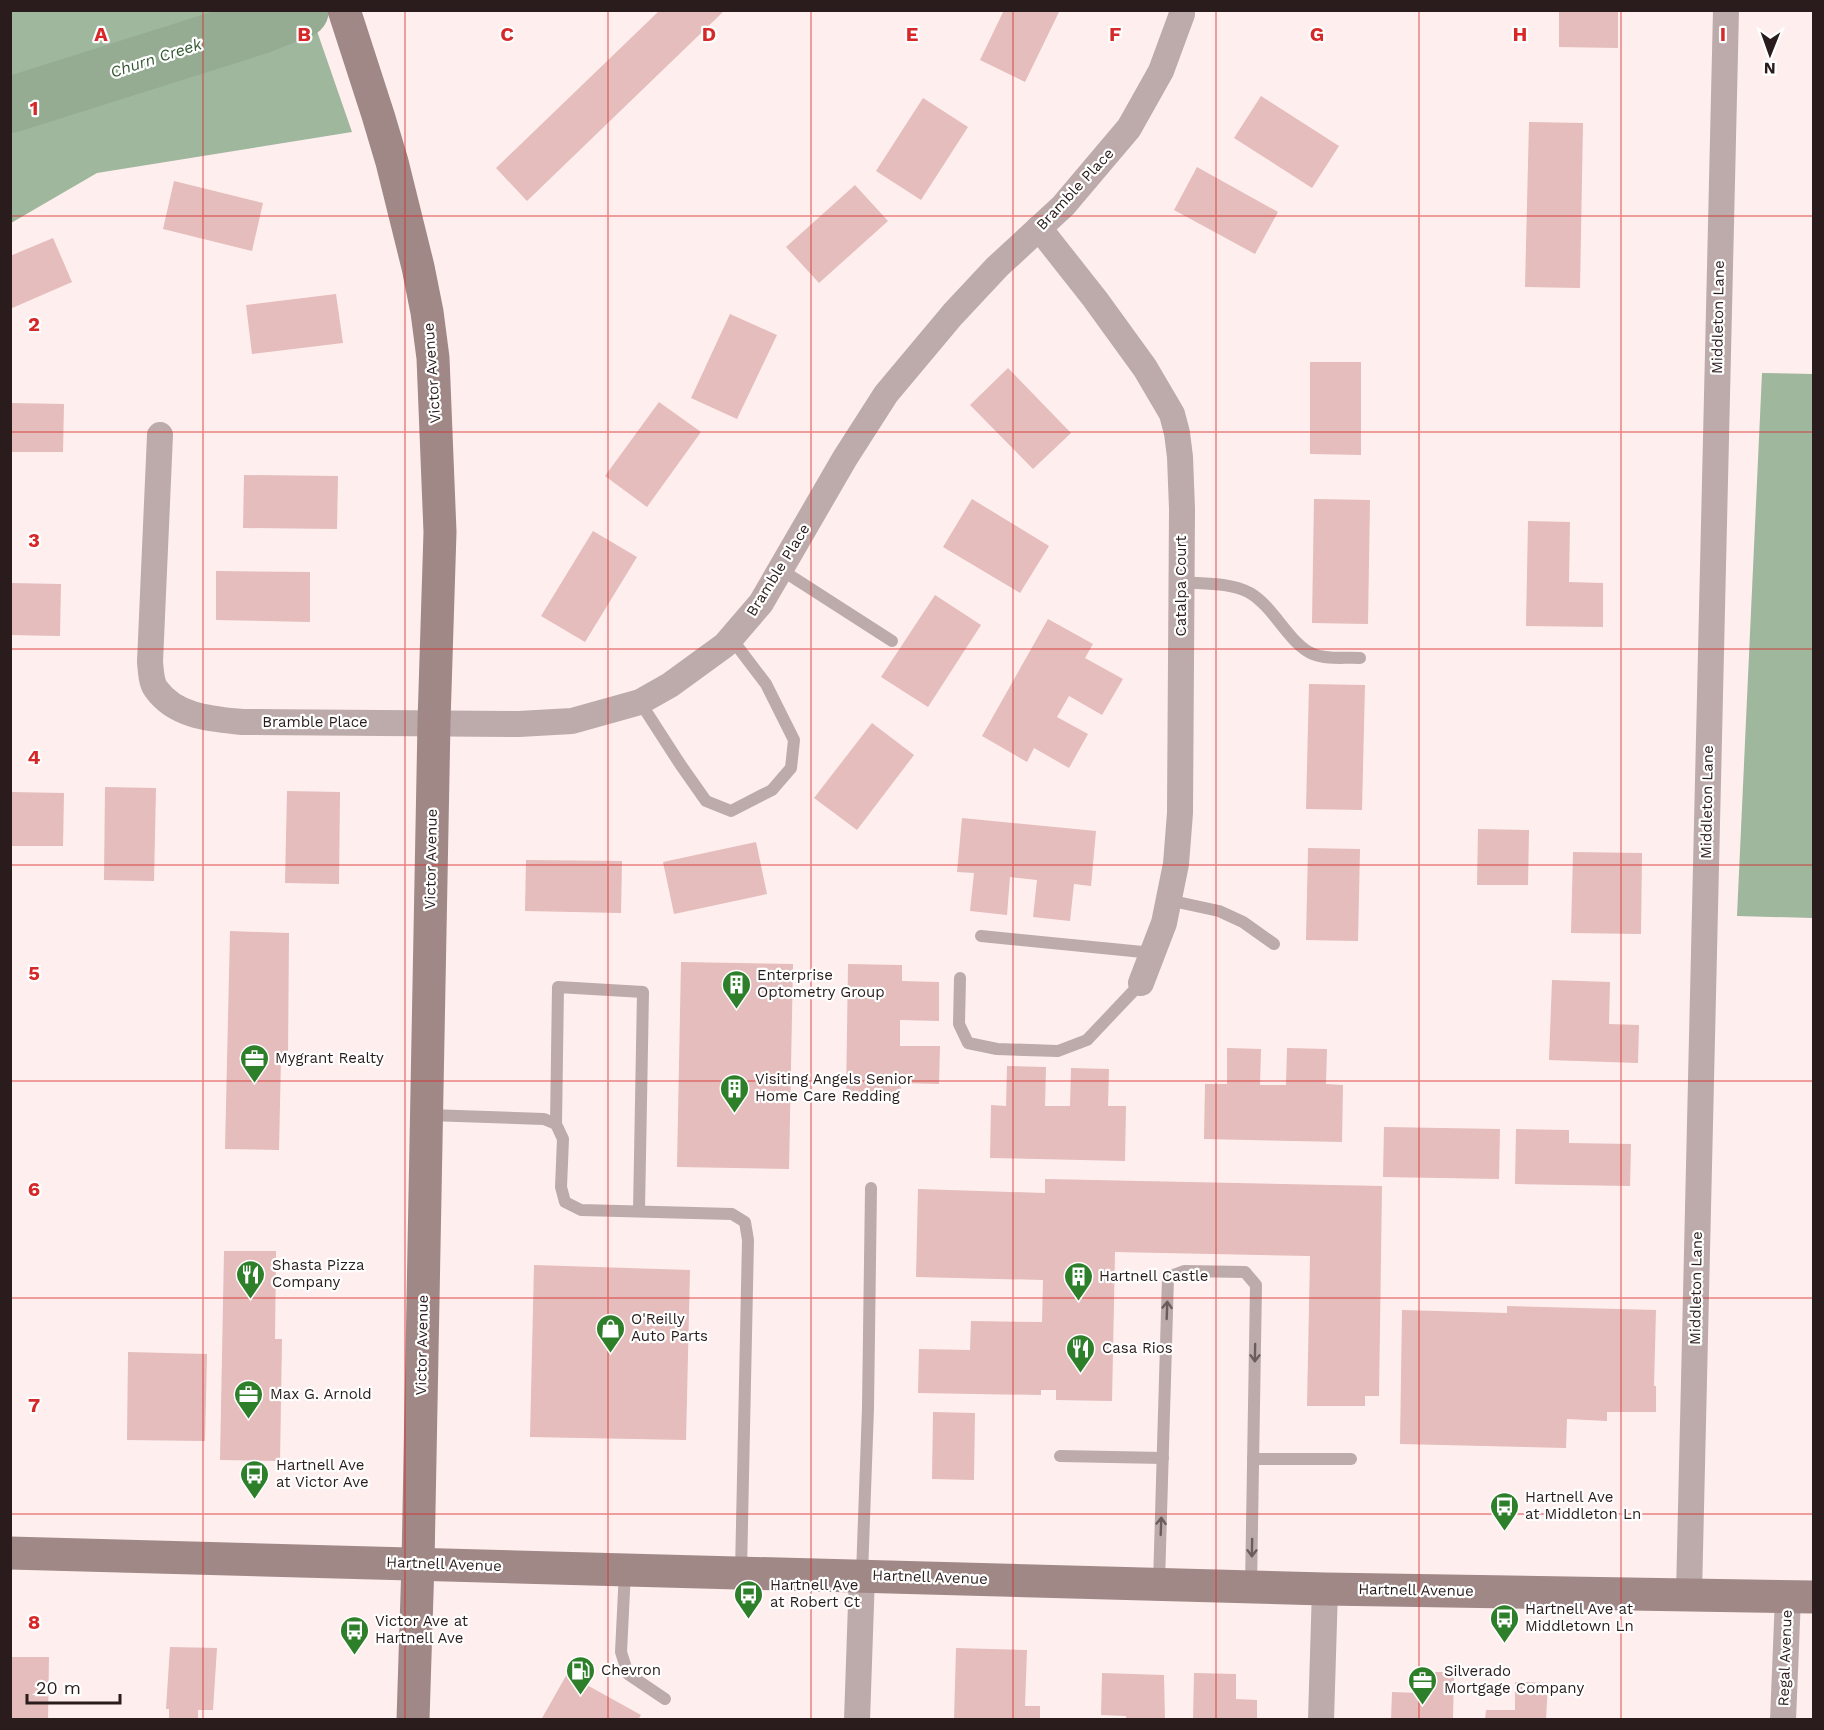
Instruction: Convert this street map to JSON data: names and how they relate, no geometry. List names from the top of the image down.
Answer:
{
  "streets": {
    "main road": ["Victor Avenue", "Hartnell Avenue"],
    "street": [
      "Bramble Place",
      "Middleton Lane",
      "Catalpa Court",
      "Regal Avenue"
    ]
  },
  "crossings": [
    ["Bramble Place", "Victor Avenue"],
    ["Bramble Place", "Catalpa Court"],
    ["Middleton Lane", "Hartnell Avenue"],
    ["Victor Avenue", "Hartnell Avenue"],
    ["Hartnell Avenue", "Regal Avenue"]
  ],
  "water": ["Churn Creek"],
  "places": {
    "building": ["Enterprise Optometry Group", "Visiting Angels Senior Home Care Redding", "Hartnell Castle"],
    "office": ["Mygrant Realty", "Max G. Arnold", "Silverado Mortgage Company"],
    "restaurant": ["Shasta Pizza Company", "Casa Rios"],
    "shop": ["O'Reilly Auto Parts"],
    "bus stop": [
      "Hartnell Ave at Victor Ave",
      "Hartnell Ave at Middleton Ln",
      "Hartnell Ave at Robert Ct",
      "Hartnell Ave at Middletown Ln",
      "Victor Ave at Hartnell Ave"
    ],
    "fuel station": ["Chevron"]
  },
  "scale_bar": "20 m",
  "north": "bottom",
  "grid": {
    "columns": [
      "A",
      "B",
      "C",
      "D",
      "E",
      "F",
      "G",
      "H",
      "I"
    ],
    "rows": [
      "1",
      "2",
      "3",
      "4",
      "5",
      "6",
      "7",
      "8"
    ]
  }
}
